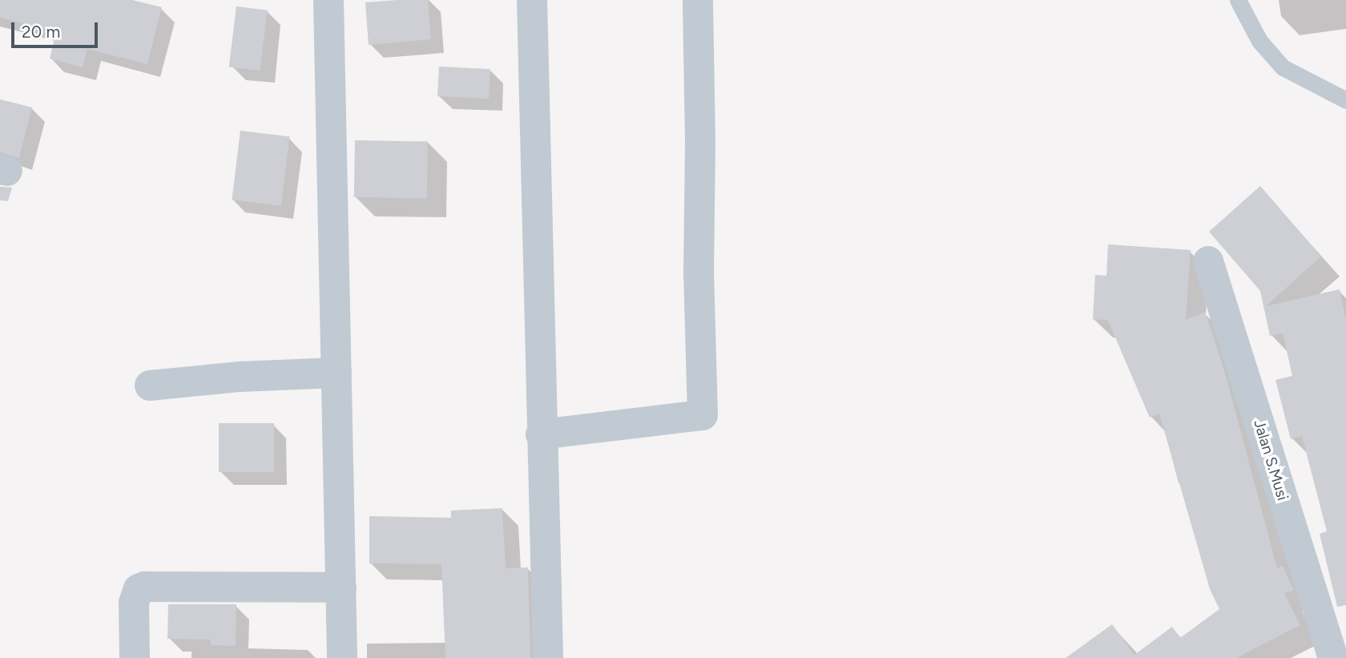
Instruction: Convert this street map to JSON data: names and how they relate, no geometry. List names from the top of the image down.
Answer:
{
  "streets": {
    "street": ["Jalan S.Musi"]
  },
  "scale_bar": "20 m"
}
